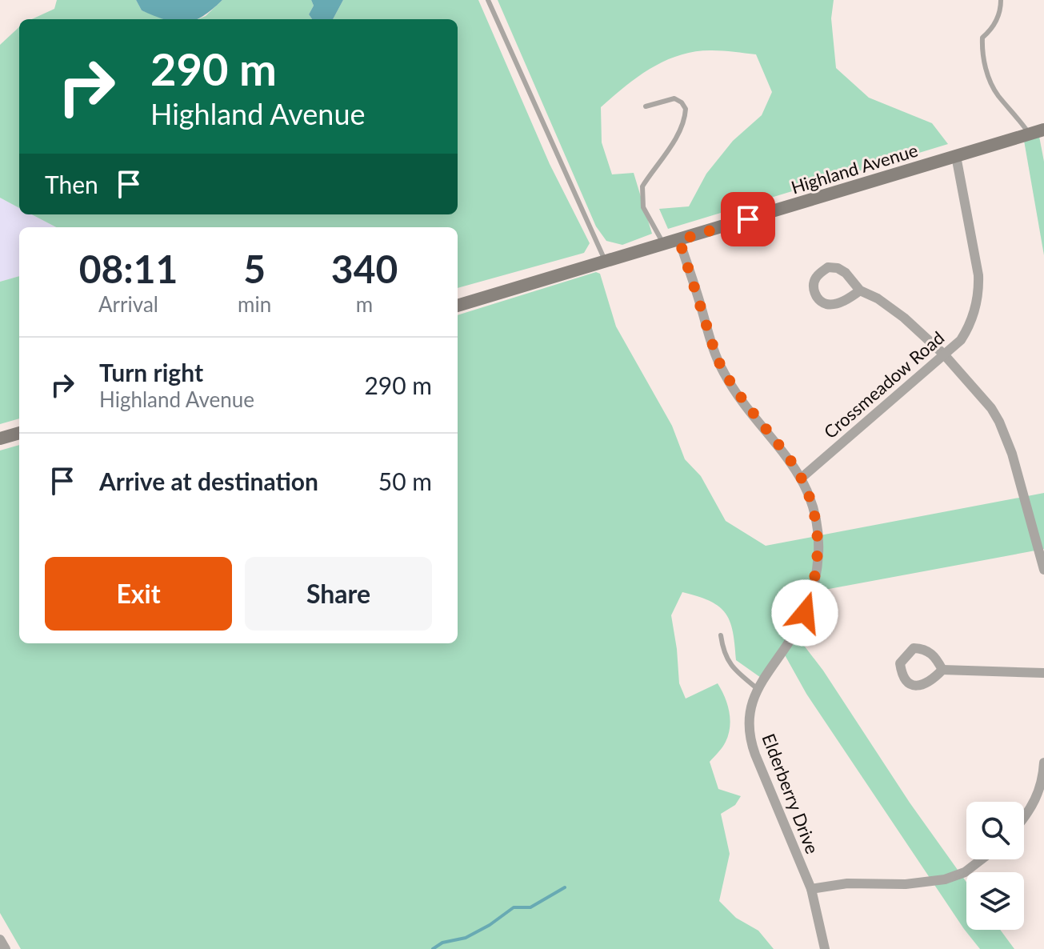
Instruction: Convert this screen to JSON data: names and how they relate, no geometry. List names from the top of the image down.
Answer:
{
  "streets": {
    "street": ["Highland Avenue", "Crossmeadow Road", "Elderberry Drive"]
  },
  "crossings": [
    ["Highland Avenue", "Crossmeadow Road"],
    ["Highland Avenue", "Elderberry Drive"],
    ["Crossmeadow Road", "Elderberry Drive"]
  ],
  "page": {
    "turn": ["290 m", "Highland Avenue"],
    "then": "Then",
    "eta": [
      "08:11",
      "Arrival",
      "5",
      "min",
      "340",
      "m"
    ],
    "list": [
      {
        "name": "Turn right",
        "note": "Highland Avenue",
        "value": "290 m"
      },
      {
        "name": "Arrive at destination",
        "value": "50 m"
      }
    ],
    "buttons": ["Exit", "Share"]
  }
}
